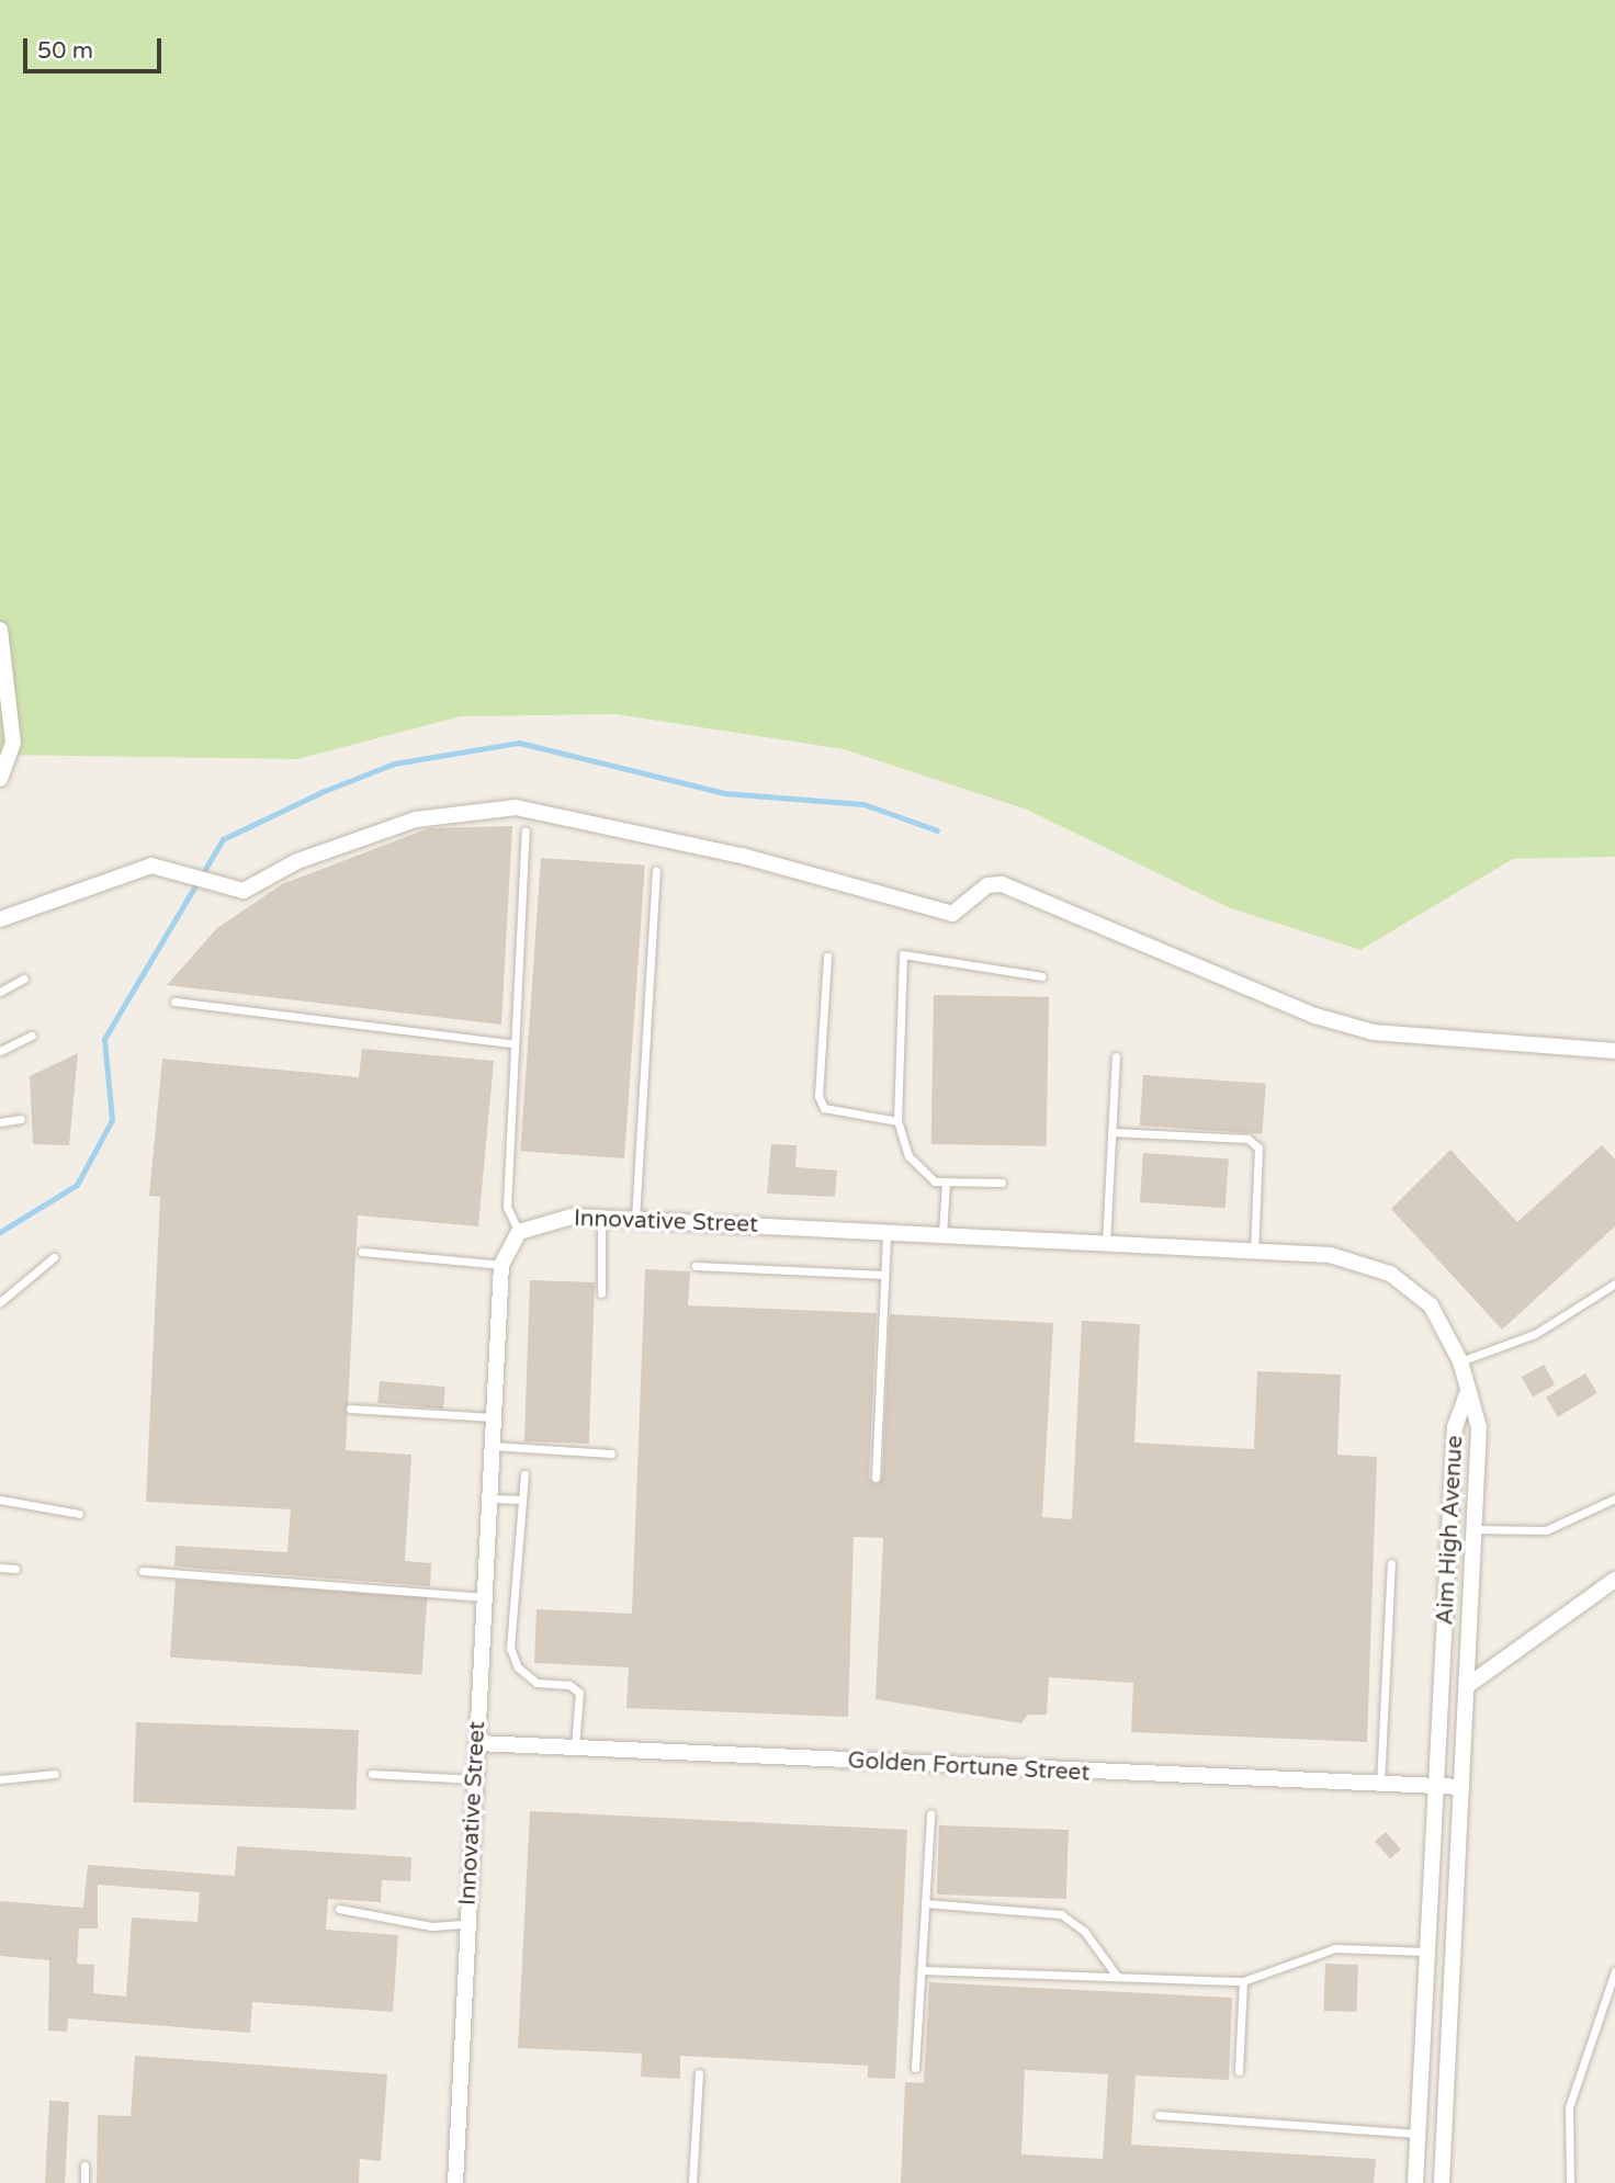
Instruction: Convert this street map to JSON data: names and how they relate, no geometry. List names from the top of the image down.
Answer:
{
  "streets": {
    "street": ["Innovative Street", "Aim High Avenue", "Golden Fortune Street"]
  },
  "crossings": [
    ["Innovative Street", "Aim High Avenue"],
    ["Innovative Street", "Golden Fortune Street"],
    ["Aim High Avenue", "Golden Fortune Street"]
  ],
  "scale_bar": "50 m"
}
